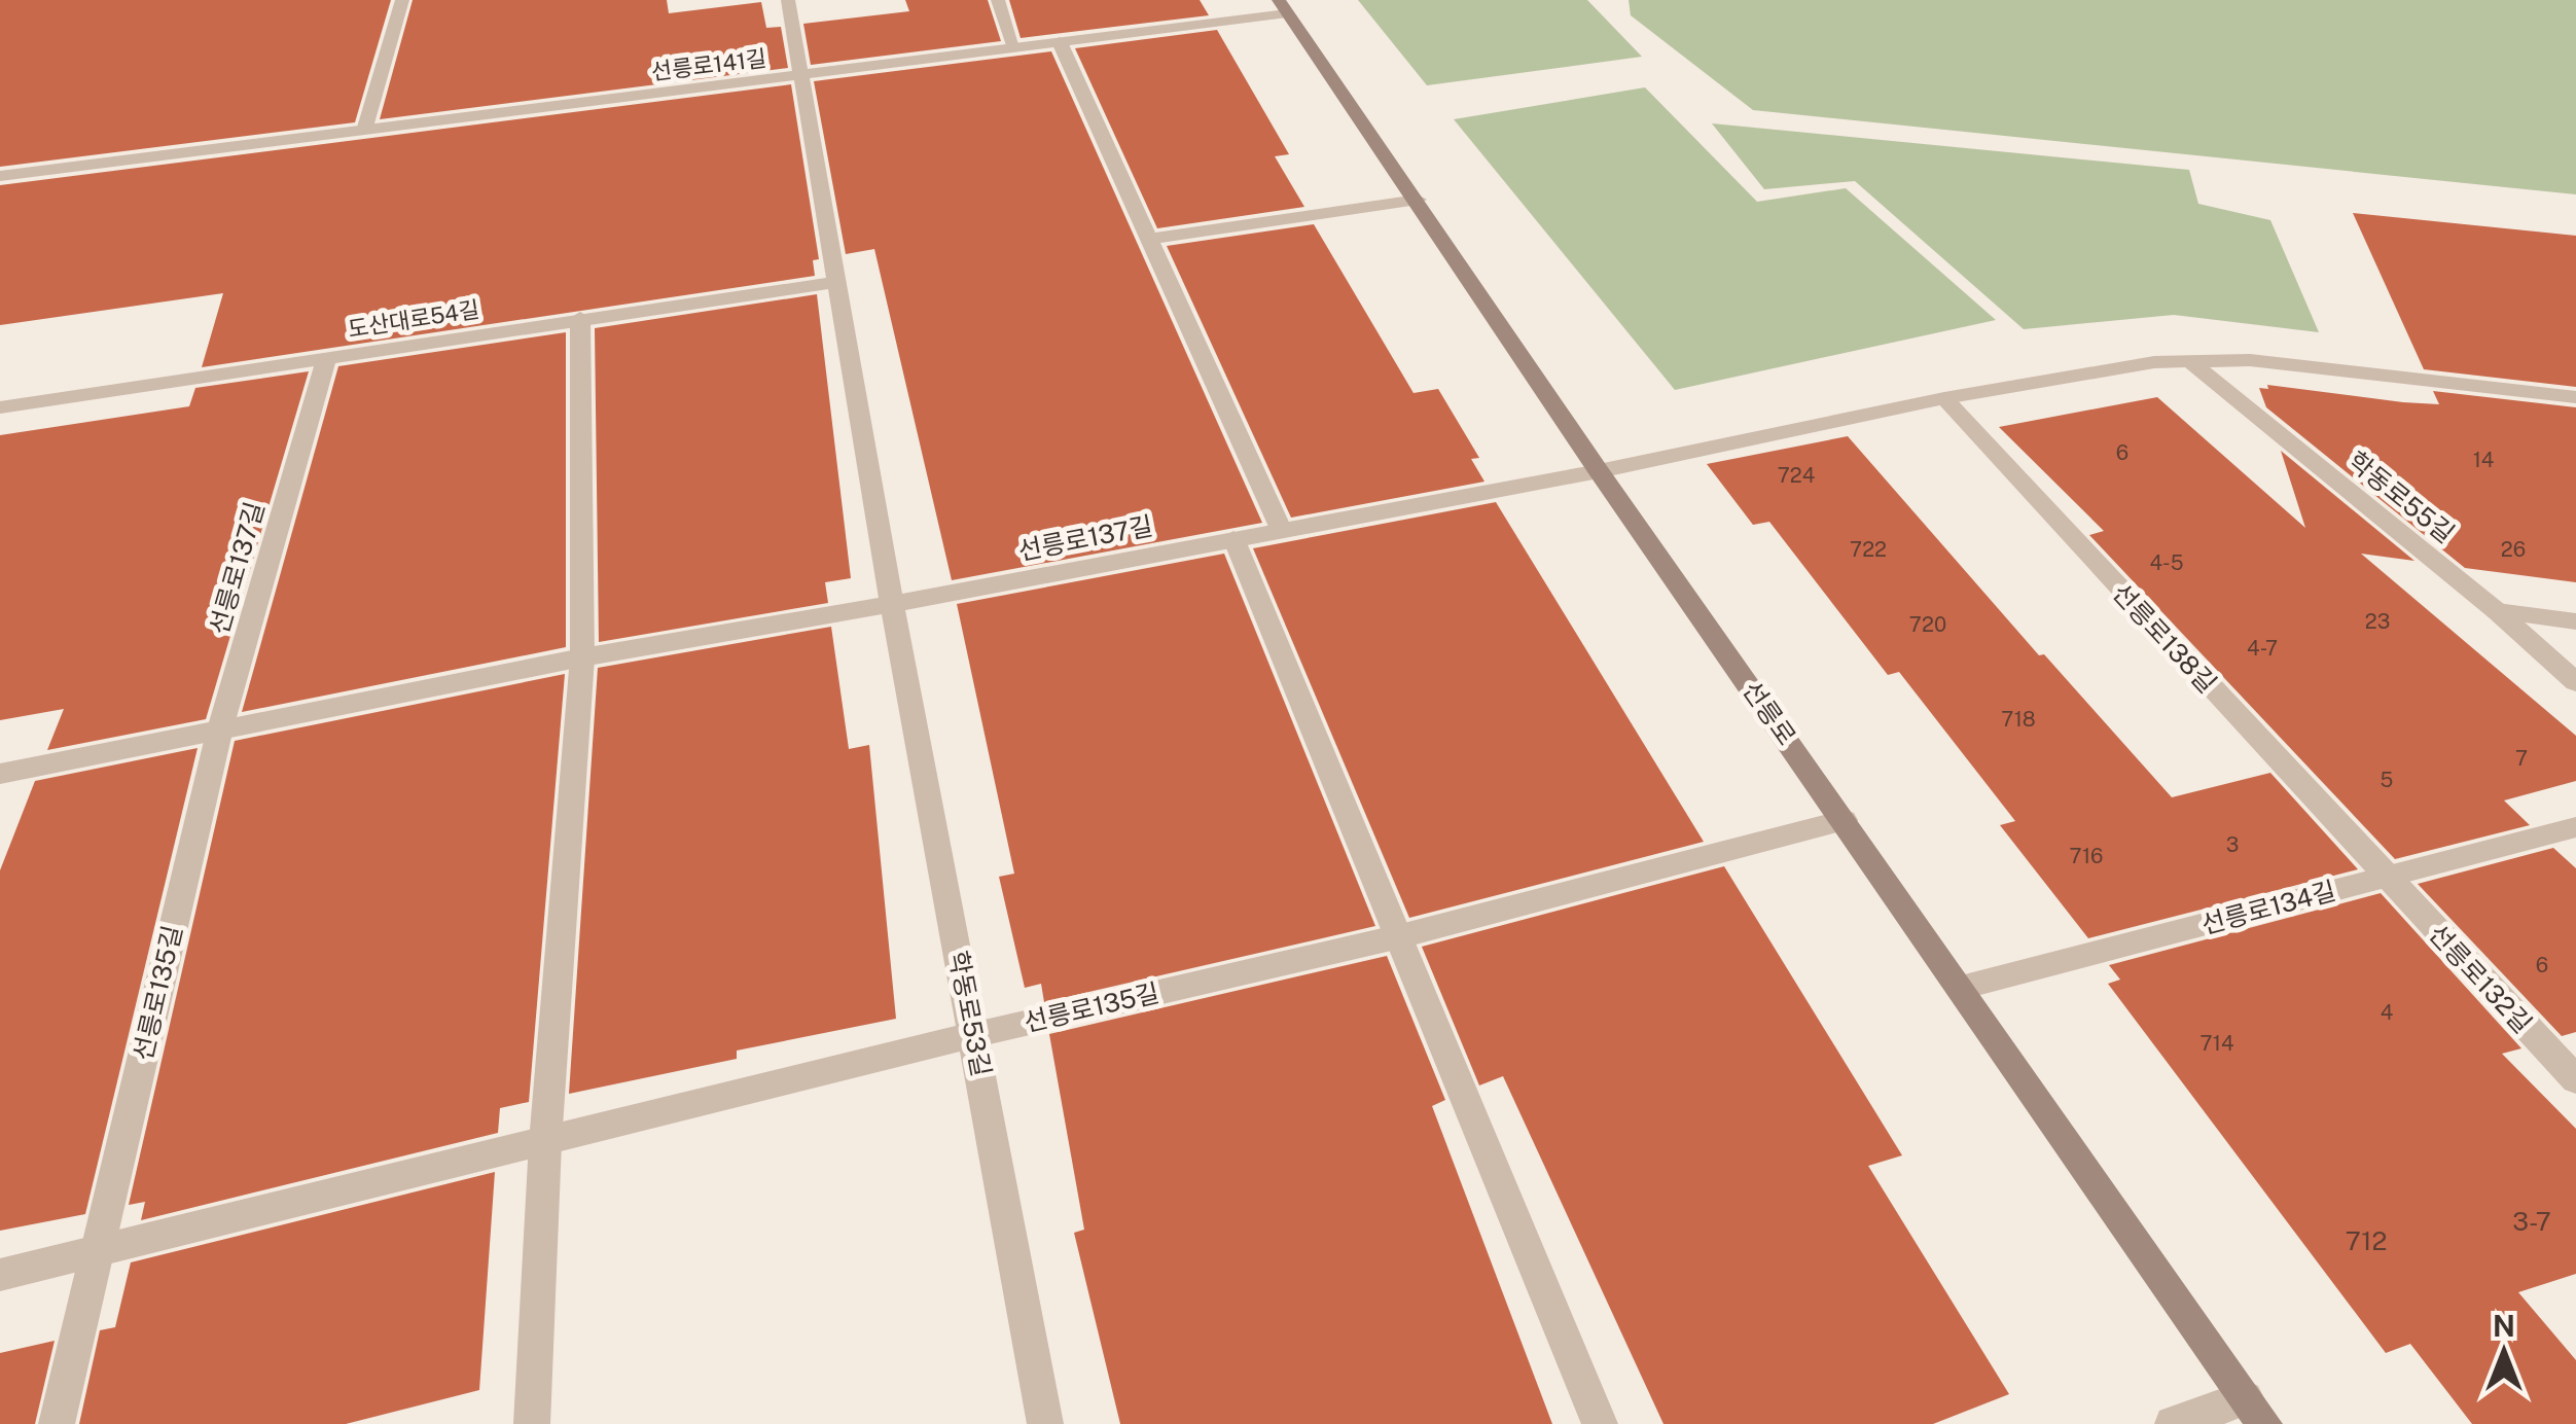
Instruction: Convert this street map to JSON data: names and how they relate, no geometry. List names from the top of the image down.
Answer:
{
  "streets": {
    "main road": ["선릉로"],
    "street": [
      "선릉로141길",
      "도산대로54길",
      "학동로55길",
      "선릉로137길",
      "선릉로138길",
      "선릉로134길",
      "선릉로132길",
      "선릉로135길",
      "학동로53길"
    ]
  },
  "crossings": [
    ["선릉로141길", "선릉로"],
    ["도산대로54길", "선릉로137길"],
    ["선릉로137길", "선릉로"],
    ["선릉로137길", "선릉로135길"],
    ["선릉로137길", "학동로53길"],
    ["선릉로138길", "선릉로134길"],
    ["선릉로138길", "선릉로132길"],
    ["선릉로", "선릉로134길"],
    ["선릉로", "선릉로135길"],
    ["선릉로134길", "선릉로132길"],
    ["선릉로135길", "학동로53길"]
  ],
  "house_numbers": [
    "6",
    "14",
    "724",
    "722",
    "26",
    "4-5",
    "23",
    "720",
    "4-7",
    "718",
    "7",
    "5",
    "3",
    "716",
    "6",
    "4",
    "714",
    "3-7",
    "712"
  ],
  "north": "top"
}
